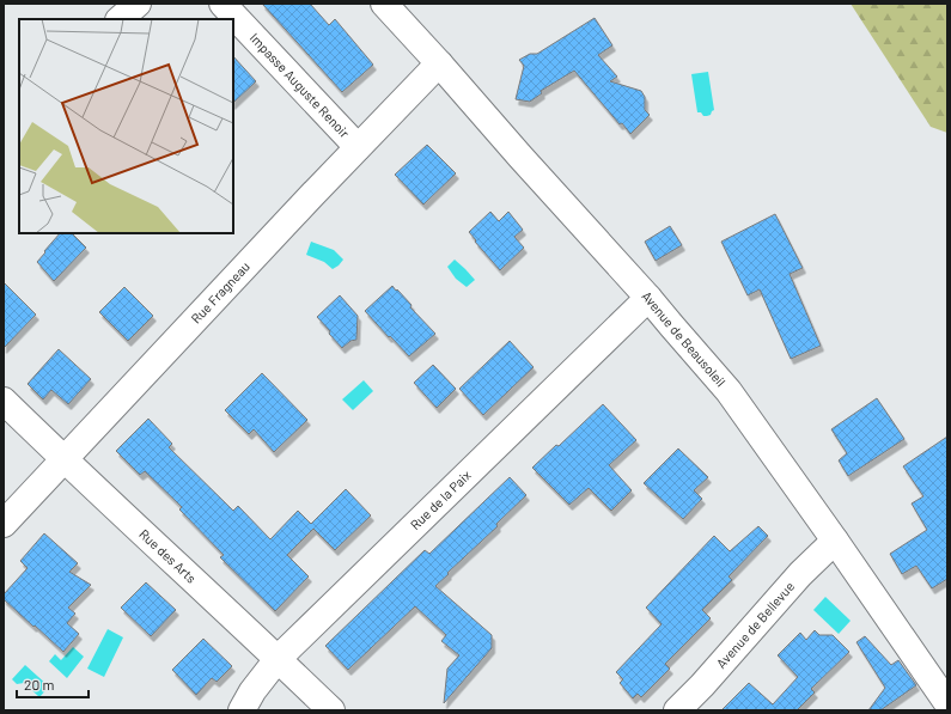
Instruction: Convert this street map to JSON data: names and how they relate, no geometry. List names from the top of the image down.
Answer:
{
  "streets": {
    "street": [
      "Impasse Auguste Renoir",
      "Rue Fragneau",
      "Avenue de Beausoleil",
      "Rue de la Paix",
      "Rue des Arts",
      "Avenue de Bellevue"
    ]
  },
  "crossings": [
    ["Impasse Auguste Renoir", "Rue Fragneau"],
    ["Rue Fragneau", "Avenue de Beausoleil"],
    ["Rue Fragneau", "Rue des Arts"],
    ["Avenue de Beausoleil", "Rue de la Paix"],
    ["Avenue de Beausoleil", "Avenue de Bellevue"],
    ["Rue de la Paix", "Rue des Arts"]
  ],
  "scale_bar": "20 m"
}
